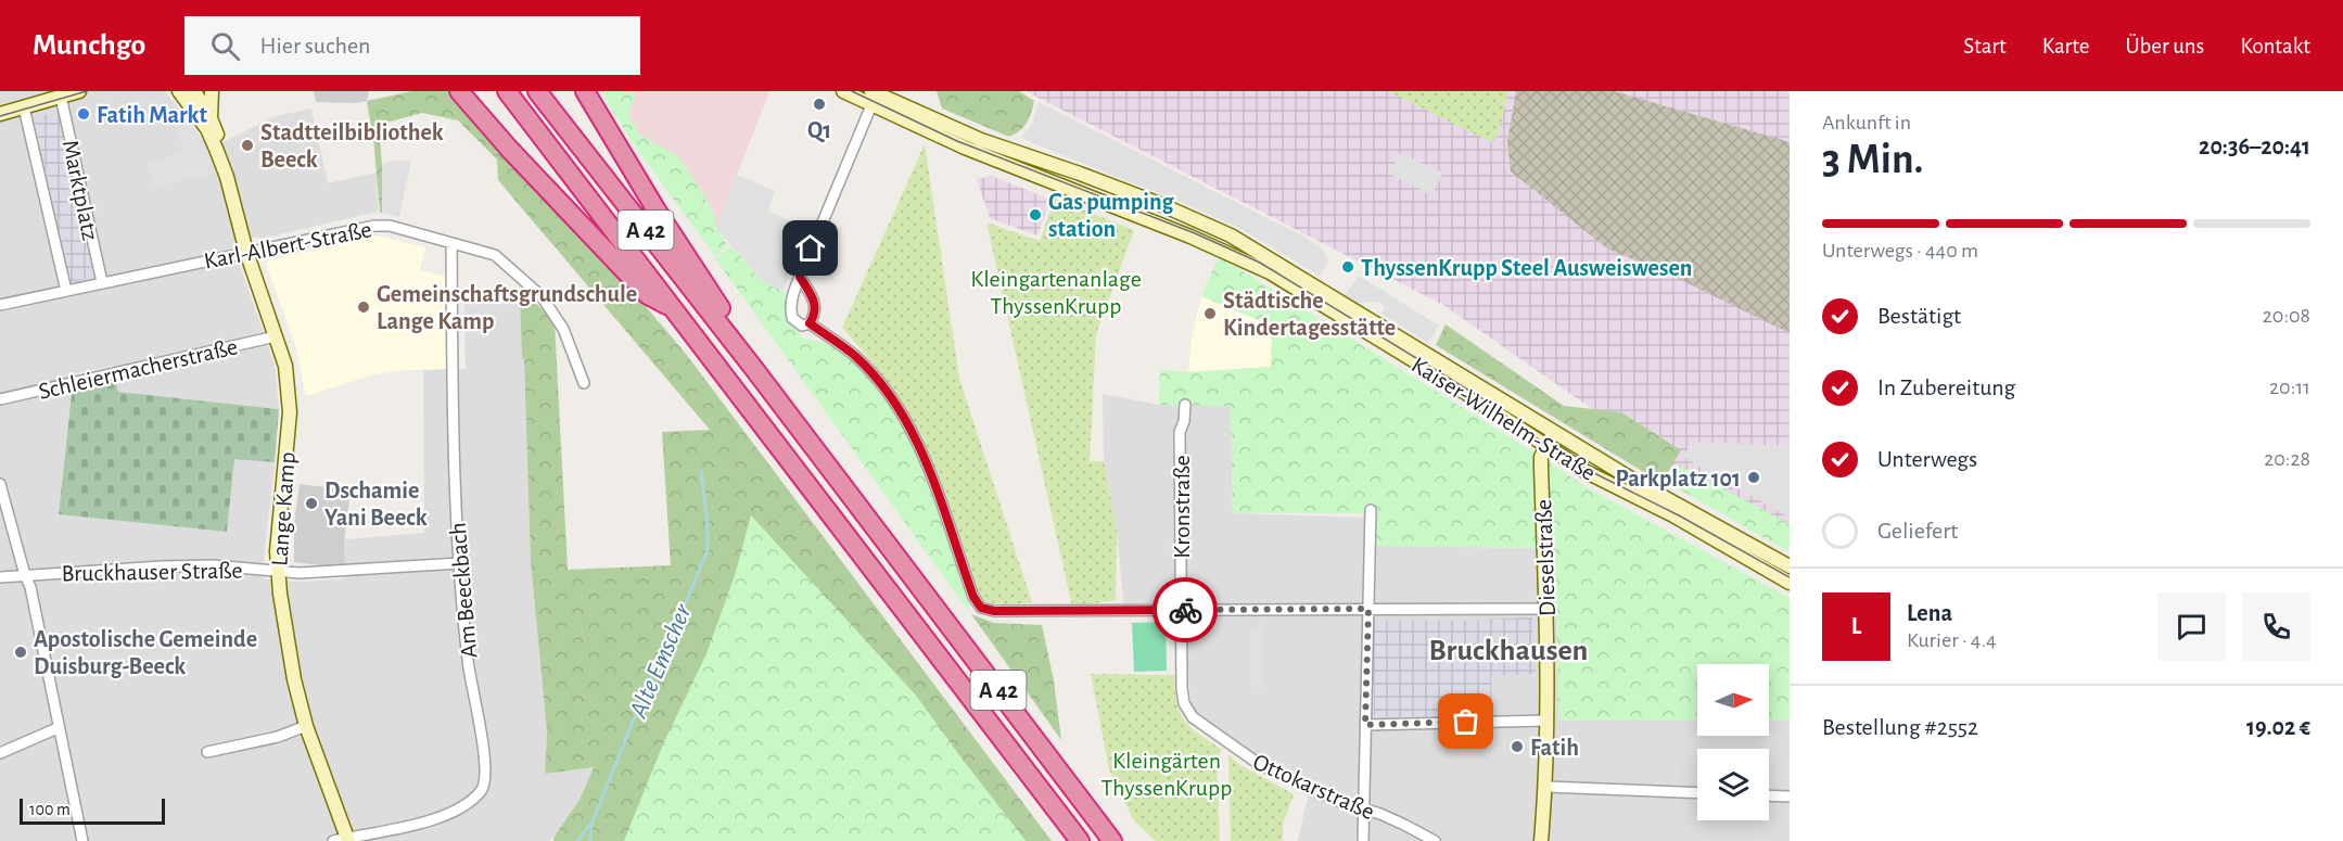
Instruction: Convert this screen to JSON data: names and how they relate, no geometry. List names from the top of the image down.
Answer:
{
  "streets": {
    "highway": ["A 42"],
    "main road": ["Kaiser-Wilhelm-Straße", "Lange Kamp", "Dieselstraße"],
    "street": [
      "Marktplatz",
      "Karl-Albert-Straße",
      "Schleiermacherstraße",
      "Kronstraße",
      "Bruckhauser Straße",
      "Am Beeckbach",
      "Ottokarstraße"
    ]
  },
  "crossings": [
    ["Marktplatz", "Karl-Albert-Straße"],
    ["Karl-Albert-Straße", "Lange Kamp"],
    ["Karl-Albert-Straße", "Am Beeckbach"],
    ["Schleiermacherstraße", "Lange Kamp"],
    ["Kaiser-Wilhelm-Straße", "Dieselstraße"],
    ["Kronstraße", "Ottokarstraße"],
    ["Lange Kamp", "Bruckhauser Straße"],
    ["Lange Kamp", "Am Beeckbach"],
    ["Bruckhauser Straße", "Am Beeckbach"]
  ],
  "districts": ["Bruckhausen"],
  "water": ["Alte Emscher"],
  "parks": ["Kleingartenanlage ThyssenKrupp", "Kleingärten ThyssenKrupp"],
  "places": [
    "Q1",
    "Fatih Markt",
    "Stadtteilbibliothek Beeck",
    "Gas pumping station",
    "ThyssenKrupp Steel Ausweiswesen",
    "Gemeinschaftsgrundschule Lange Kamp",
    "Städtische Kindertagesstätte",
    "Parkplatz 101",
    "Dschamie Yani Beeck",
    "Apostolische Gemeinde Duisburg-Beeck",
    "Fatih"
  ],
  "scale_bar": "100 m",
  "north": "right",
  "page": {
    "header": "Munchgo",
    "search": "Hier suchen",
    "nav": [
      "Start",
      "Karte",
      "Über uns",
      "Kontakt"
    ],
    "heading": ["3 Min.", "Ankunft in", "20:36–20:41"],
    "panel": [
      "Lena",
      "Kurier · 4.4",
      "Bestellung #2552",
      "19.02 €"
    ],
    "bar": "Unterwegs · 440 m",
    "list": [
      ["Bestätigt", "20:08"],
      ["In Zubereitung", "20:11"],
      ["Unterwegs", "20:28"],
      "Geliefert"
    ],
    "round": "L",
    "scale": "100 m"
  }
}
